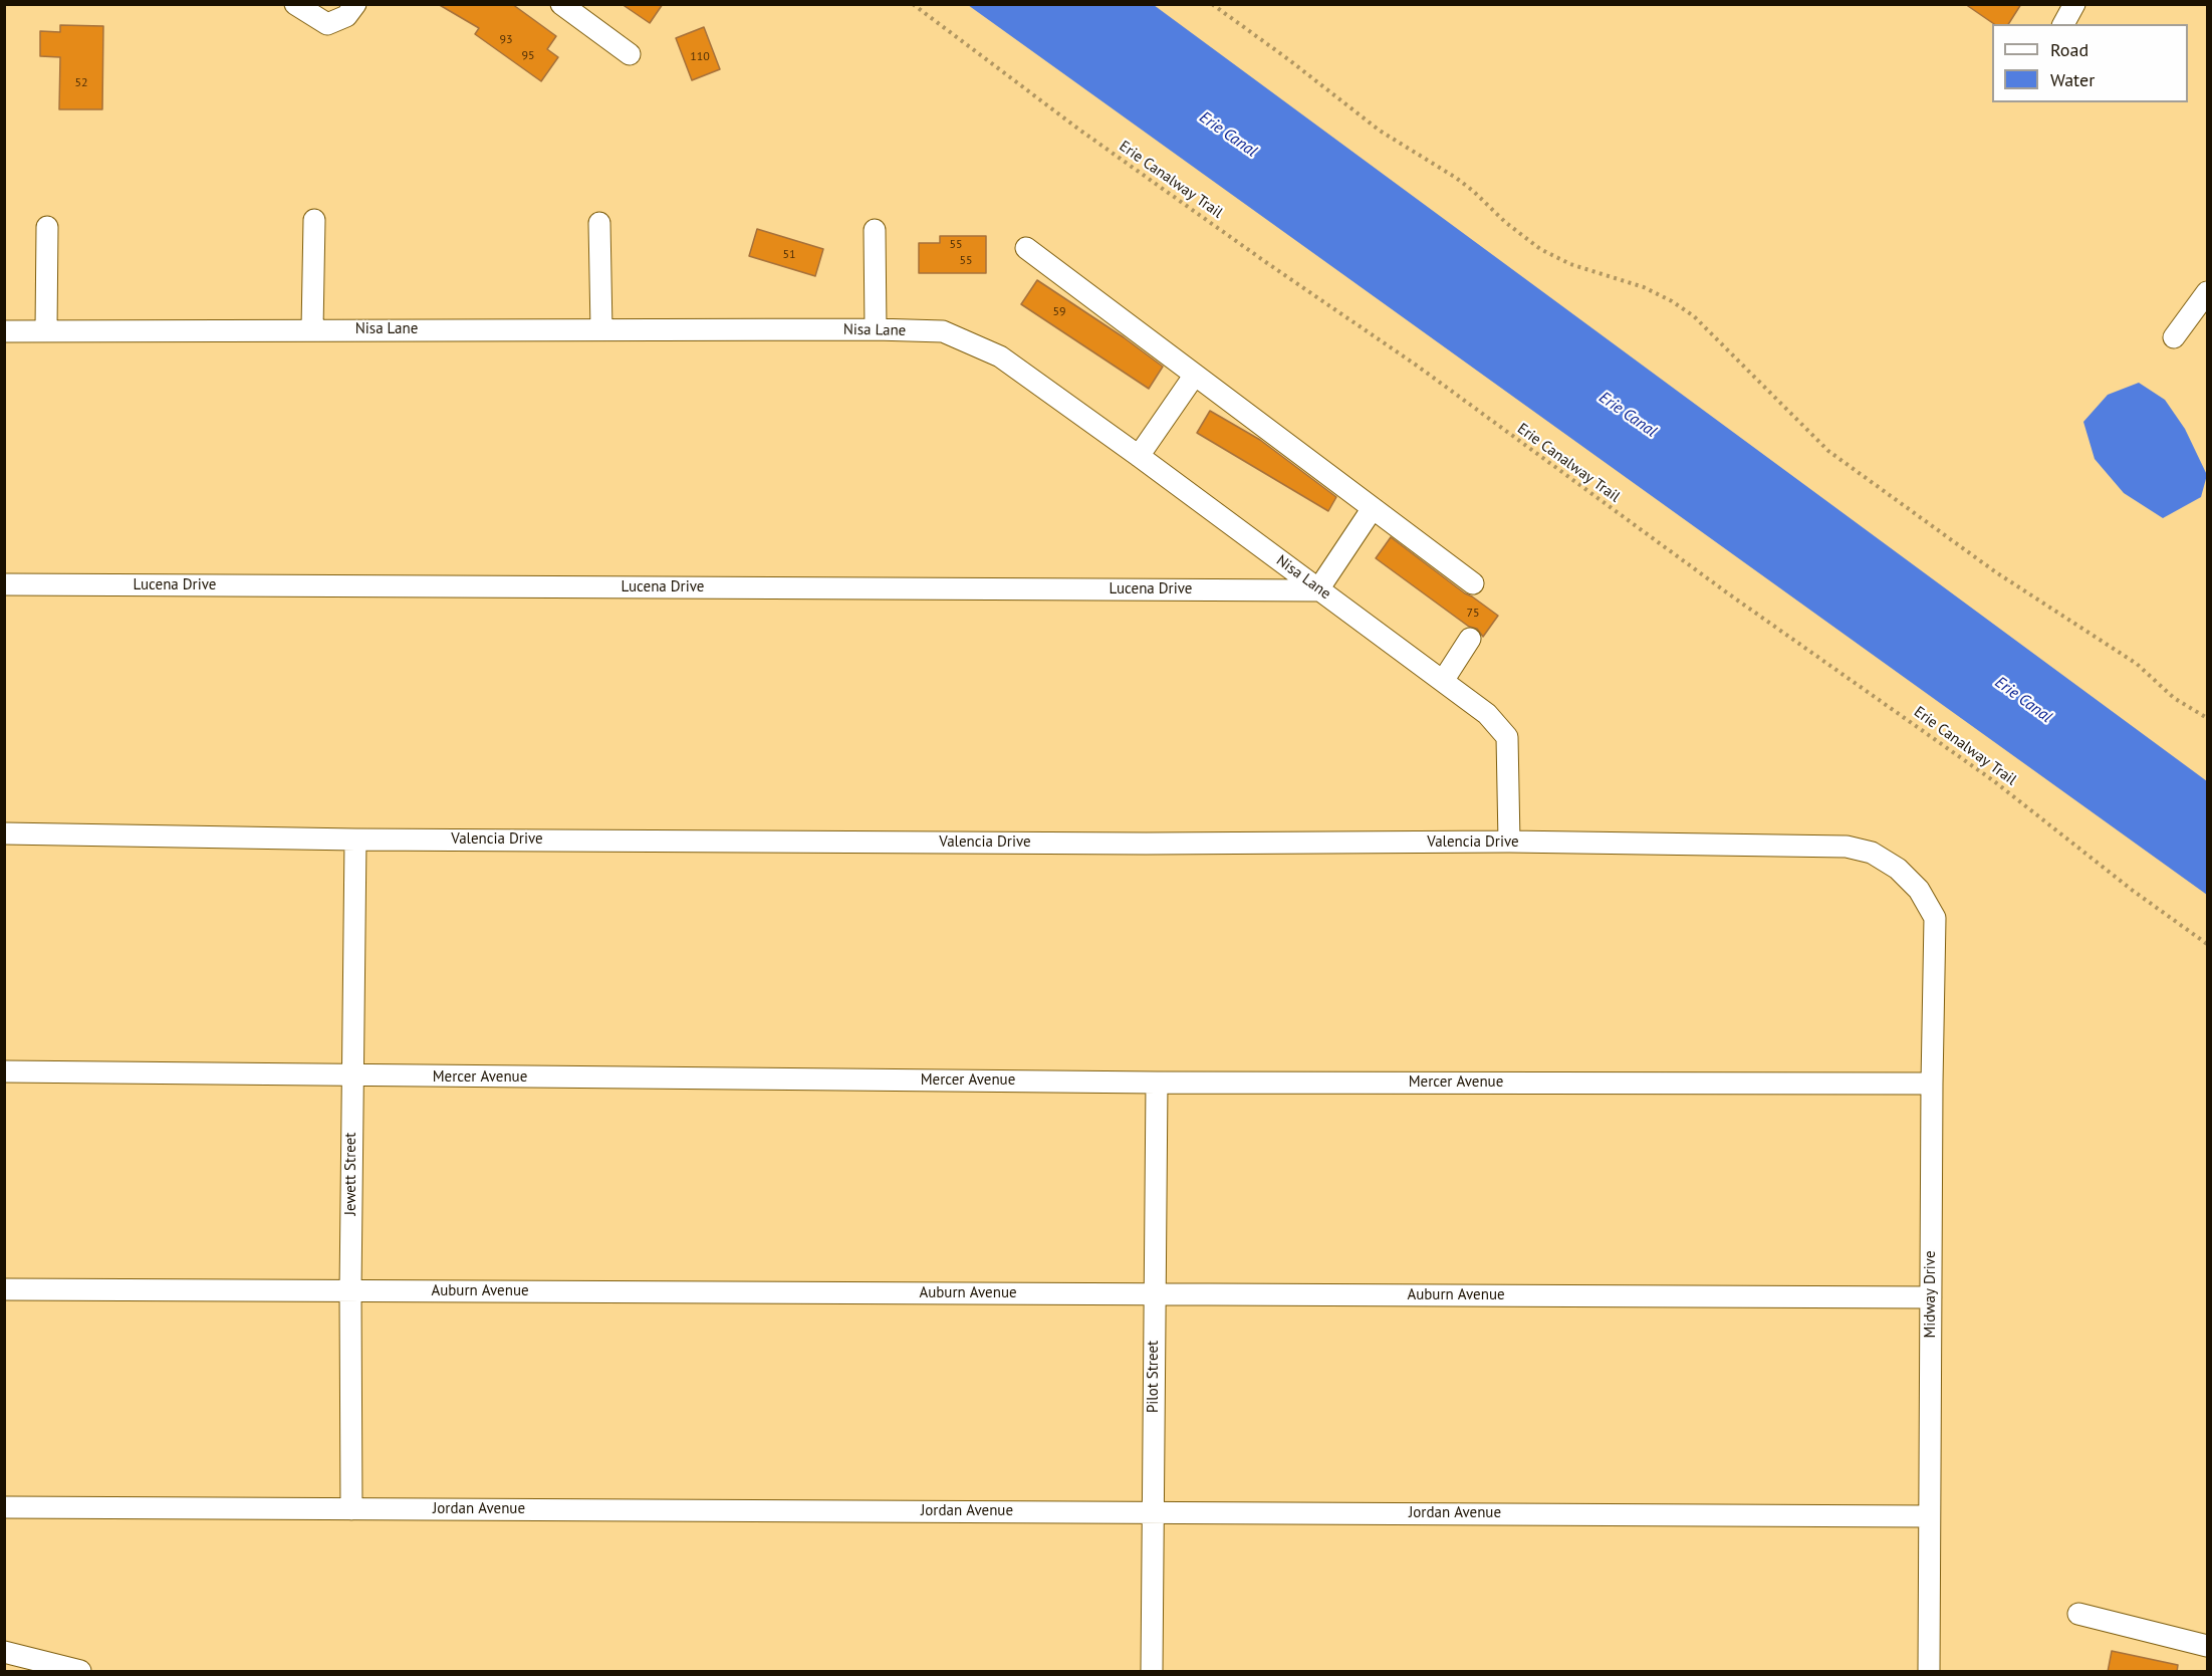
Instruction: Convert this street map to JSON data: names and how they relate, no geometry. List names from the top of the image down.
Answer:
{
  "streets": {
    "street": [
      "Nisa Lane",
      "Lucena Drive",
      "Valencia Drive",
      "Mercer Avenue",
      "Jewett Street",
      "Auburn Avenue",
      "Midway Drive",
      "Pilot Street",
      "Jordan Avenue"
    ],
    "path": ["Erie Canalway Trail"]
  },
  "crossings": [
    ["Nisa Lane", "Lucena Drive"],
    ["Nisa Lane", "Valencia Drive"],
    ["Valencia Drive", "Jewett Street"],
    ["Valencia Drive", "Midway Drive"],
    ["Mercer Avenue", "Jewett Street"],
    ["Mercer Avenue", "Midway Drive"],
    ["Mercer Avenue", "Pilot Street"],
    ["Jewett Street", "Auburn Avenue"],
    ["Jewett Street", "Jordan Avenue"],
    ["Auburn Avenue", "Midway Drive"],
    ["Auburn Avenue", "Pilot Street"],
    ["Midway Drive", "Jordan Avenue"],
    ["Pilot Street", "Jordan Avenue"]
  ],
  "water": ["Erie Canal"],
  "house_numbers": [
    "93",
    "95",
    "110",
    "52",
    "55",
    "51",
    "55",
    "59",
    "75"
  ],
  "legend": ["Road", "Water"]
}
